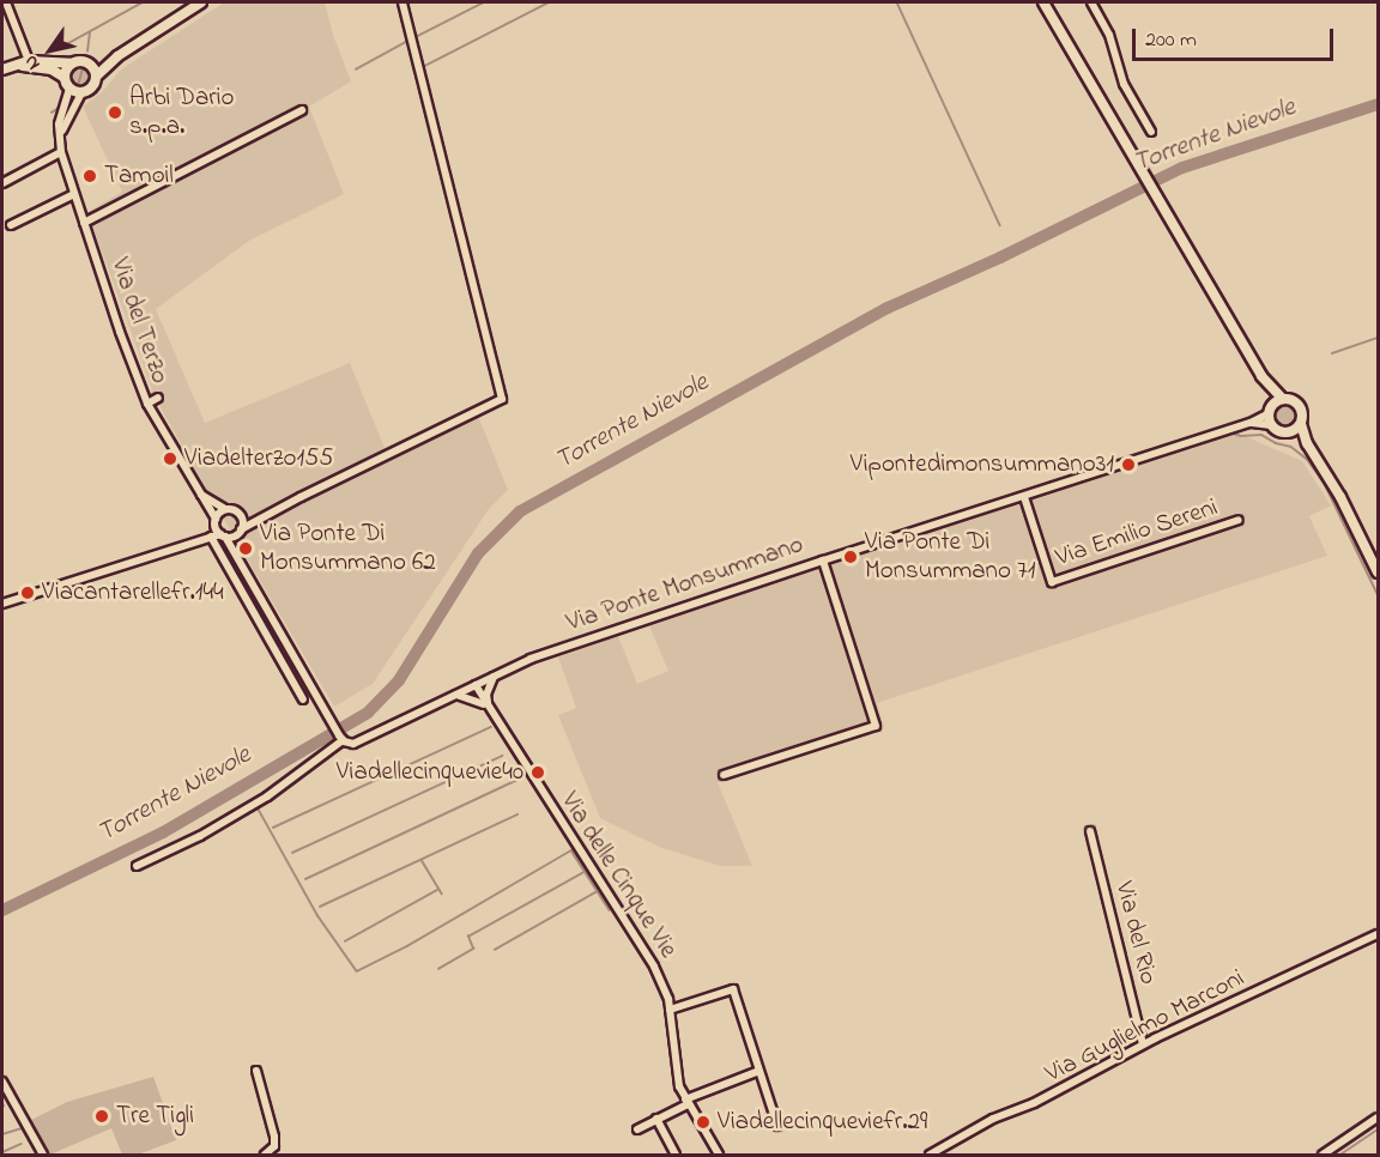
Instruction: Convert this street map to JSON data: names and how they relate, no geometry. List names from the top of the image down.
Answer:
{
  "streets": {
    "street": [
      "Via del Terzo",
      "Via Emilio Sereni",
      "Via Ponte Monsummano",
      "Via delle Cinque Vie",
      "Via del Rio",
      "Via Guglielmo Marconi"
    ]
  },
  "crossings": [
    ["Via Emilio Sereni", "Via Ponte Monsummano"],
    ["Via Ponte Monsummano", "Via delle Cinque Vie"],
    ["Via del Rio", "Via Guglielmo Marconi"]
  ],
  "water": ["Torrente Nievole"],
  "places": [
    "Arbi Dario s.p.a.",
    "Tamoil",
    "Viadelterzo155",
    "Vipontedimonsummano31",
    "Via Ponte Di Monsummano 62",
    "Via Ponte Di Monsummano 71",
    "Viacantarellefr.144",
    "Viadellecinquevie40",
    "Tre Tigli",
    "Viadellecinqueviefr.29"
  ],
  "scale_bar": "200 m",
  "north": "bottom left"
}
